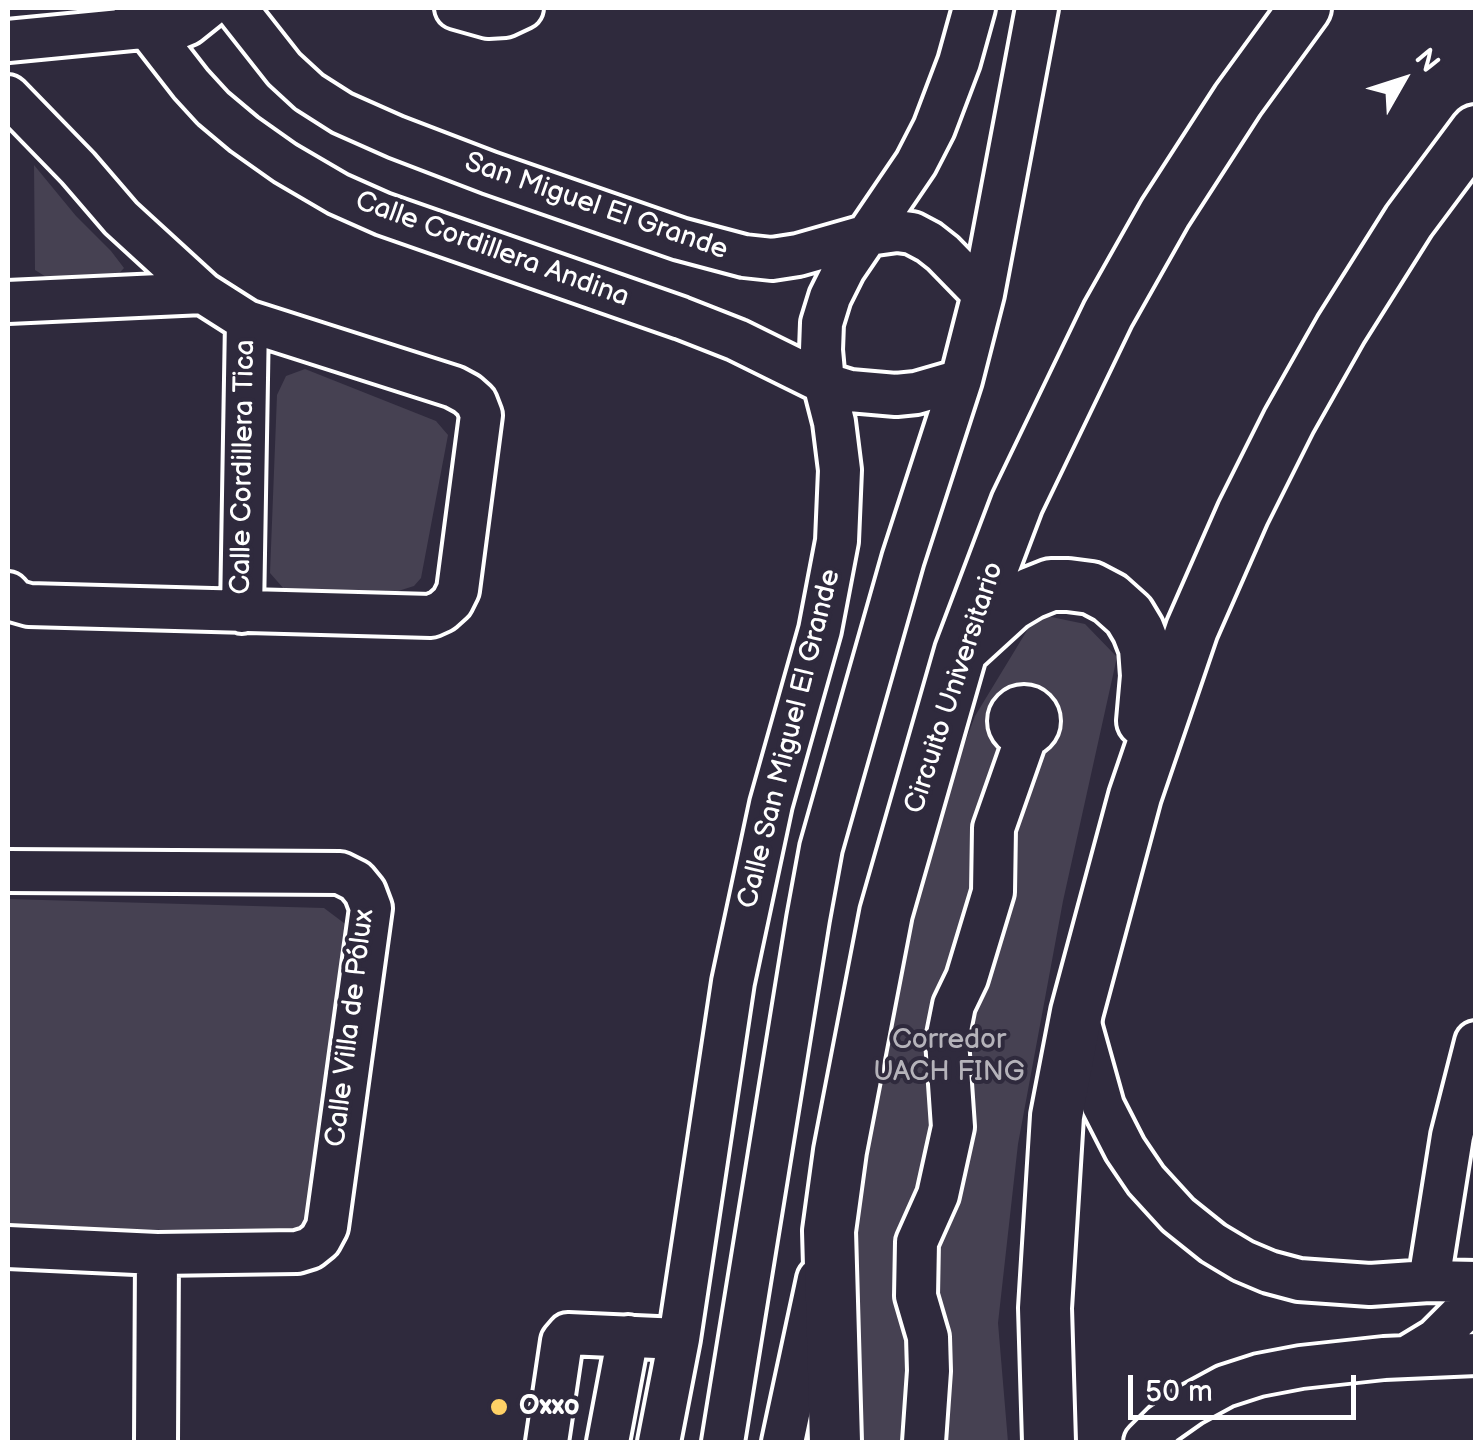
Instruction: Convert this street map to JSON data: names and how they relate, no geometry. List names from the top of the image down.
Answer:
{
  "streets": {
    "main road": ["Circuito Universitario"],
    "street": [
      "San Miguel El Grande",
      "Calle Cordillera Andina",
      "Calle Cordillera Tica",
      "Calle San Miguel El Grande",
      "Calle Villa de Pólux"
    ]
  },
  "crossings": [
    ["San Miguel El Grande", "Calle Cordillera Andina"],
    ["San Miguel El Grande", "Calle San Miguel El Grande"],
    ["Calle Cordillera Andina", "Calle San Miguel El Grande"]
  ],
  "parks": ["Corredor UACH FING"],
  "places": ["Oxxo"],
  "scale_bar": "50 m",
  "north": "top right"
}
